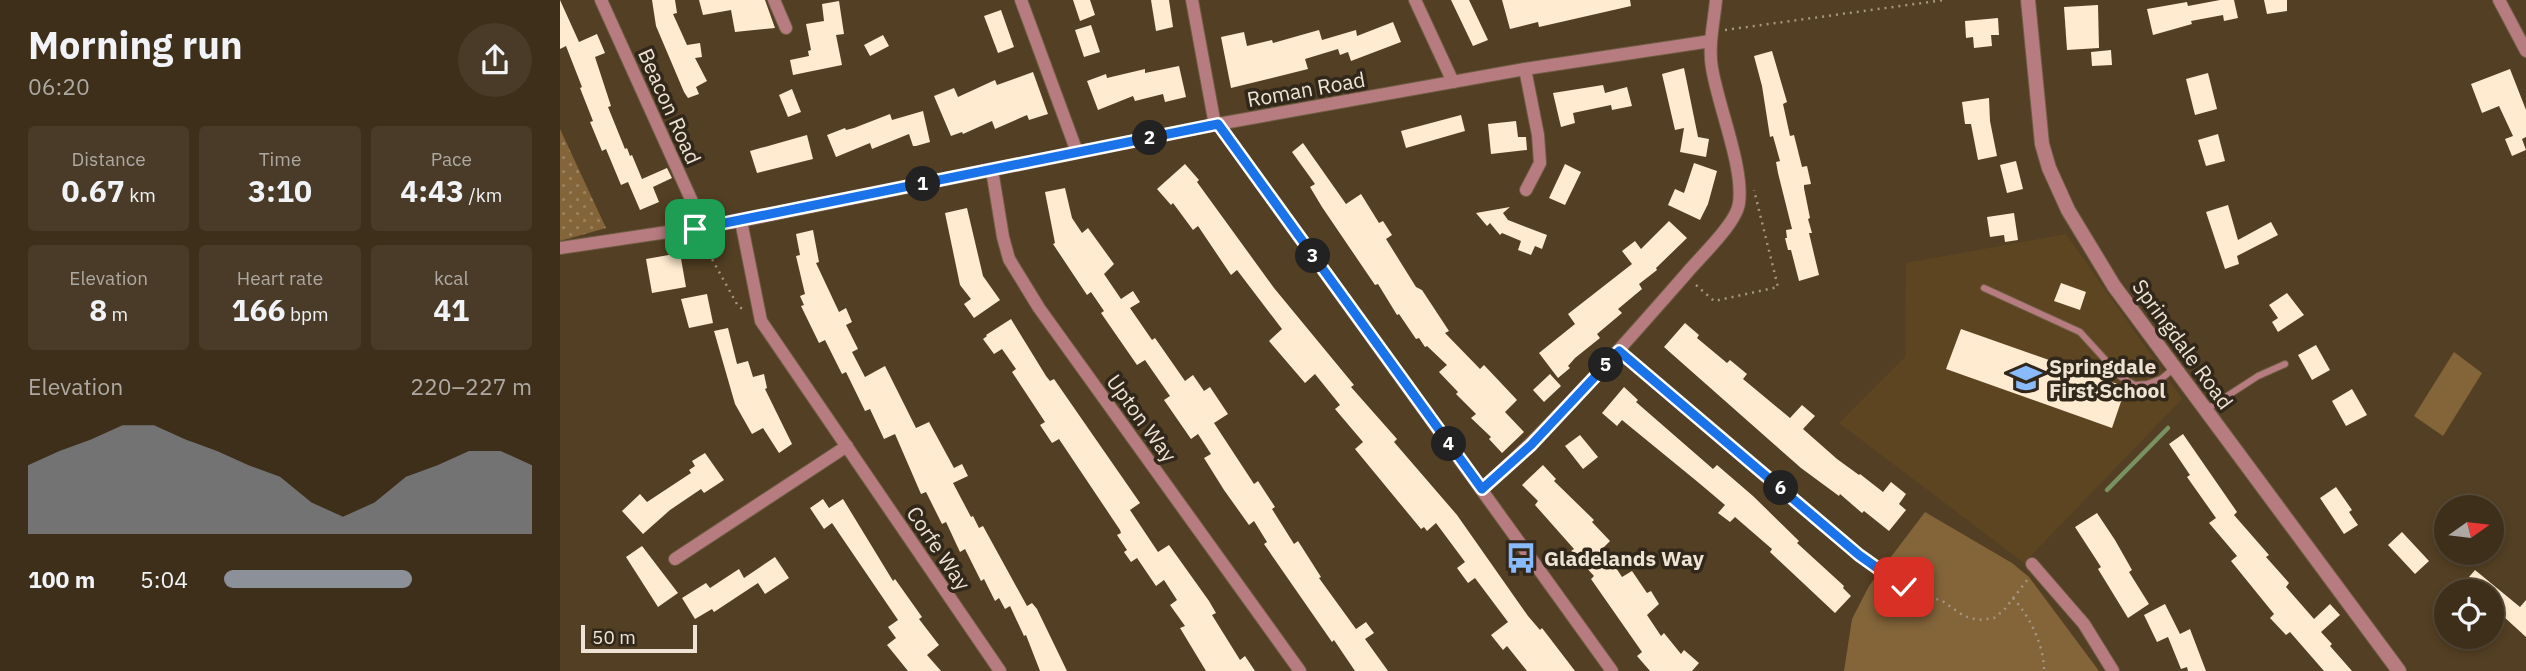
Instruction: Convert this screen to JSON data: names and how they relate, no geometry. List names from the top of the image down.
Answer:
{
  "streets": {
    "street": [
      "Roman Road",
      "Beacon Road",
      "Springdale Road",
      "Upton Way",
      "Corfe Way"
    ]
  },
  "crossings": [
    ["Roman Road", "Beacon Road"],
    ["Roman Road", "Upton Way"],
    ["Roman Road", "Corfe Way"]
  ],
  "places": {
    "school or university": ["Springdale First School"],
    "bus stop": ["Gladelands Way"]
  },
  "scale_bar": "50 m",
  "north": "right",
  "page": {
    "heading": ["Morning run", "06:20"],
    "stats": [
      ["Distance", "0.67 km"],
      ["Time", "3:10"],
      ["Pace", "4:43 /km"],
      ["Elevation", "8 m"],
      ["Heart rate", "166 bpm"],
      ["kcal", "41"]
    ],
    "pins": [
      "2",
      "1",
      "3",
      "5",
      "4",
      "6"
    ],
    "chart": ["Elevation", "220–227 m"],
    "list": [
      {
        "name": "100 m",
        "note": "5:04"
      }
    ],
    "scale": "50 m"
  }
}
